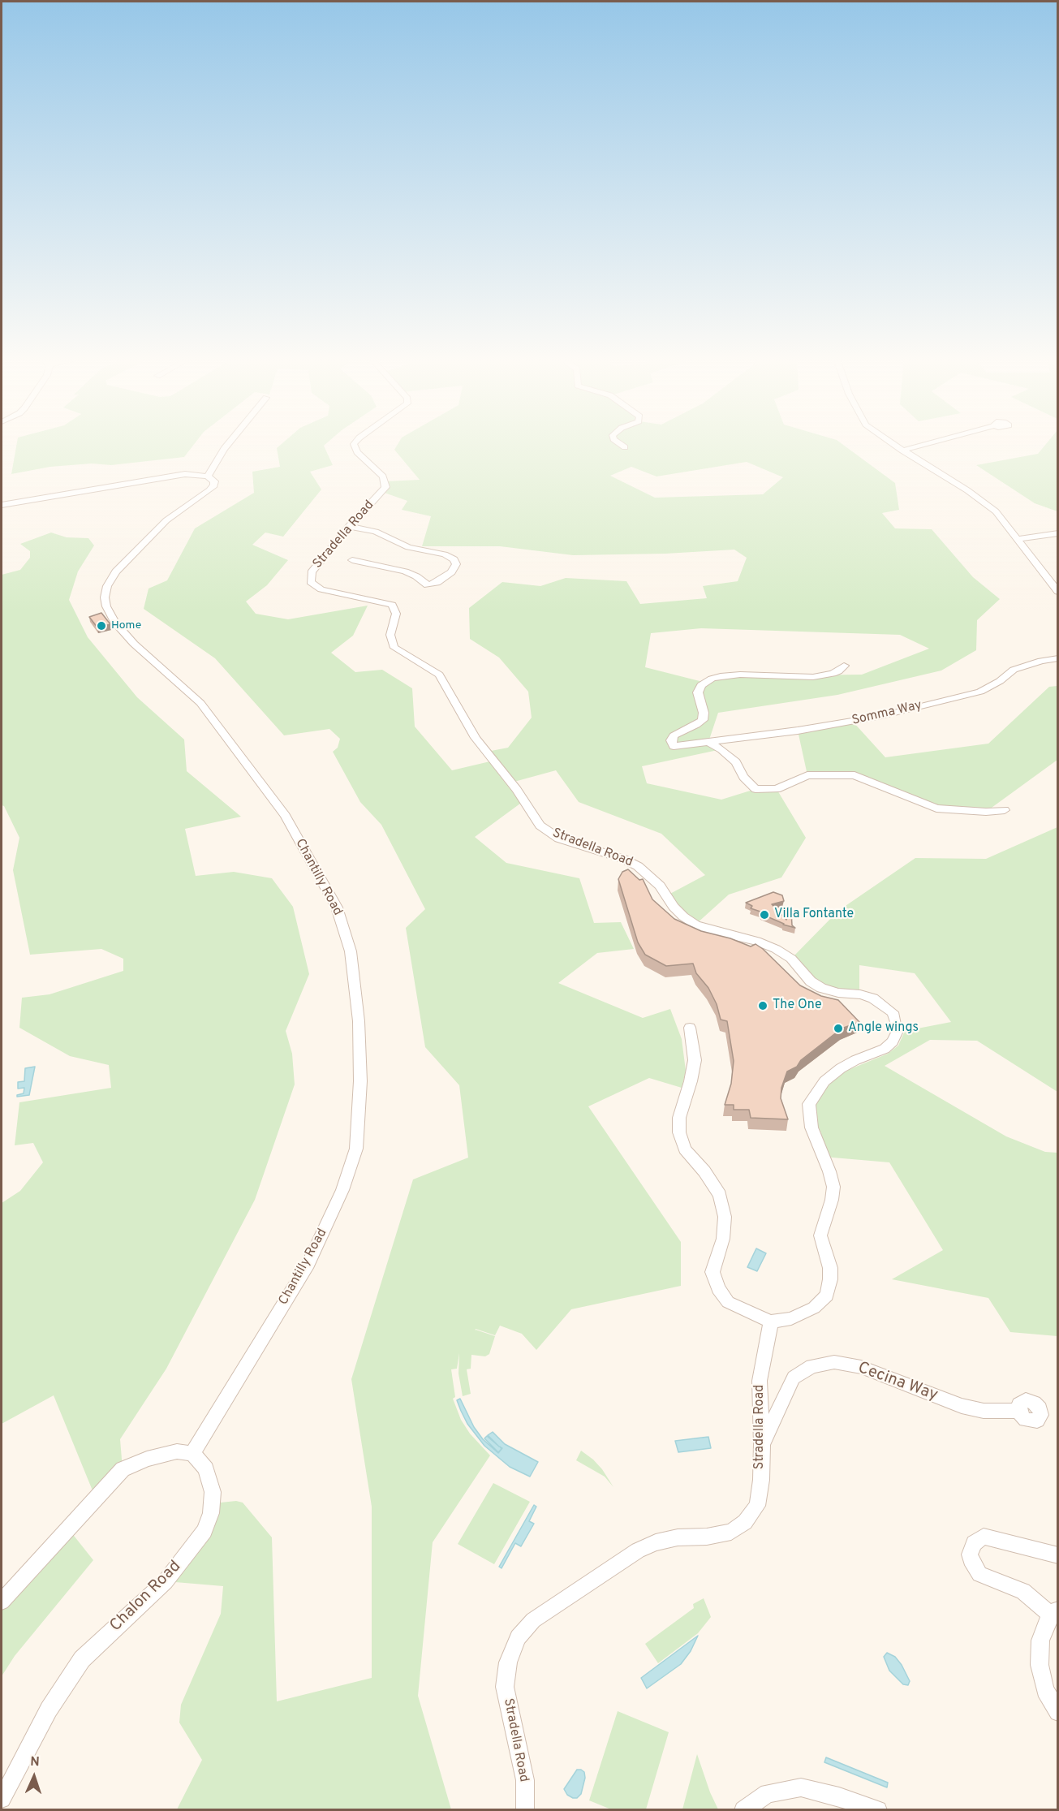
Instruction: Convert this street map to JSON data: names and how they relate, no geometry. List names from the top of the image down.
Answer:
{
  "streets": {
    "street": [
      "Stradella Road",
      "Somma Way",
      "Chantilly Road",
      "Cecina Way",
      "Chalon Road"
    ]
  },
  "crossings": [
    ["Stradella Road", "Cecina Way"],
    ["Chantilly Road", "Chalon Road"]
  ],
  "places": [
    "Home",
    "Villa Fontante",
    "The One",
    "Angle wings"
  ],
  "north": "top"
}
